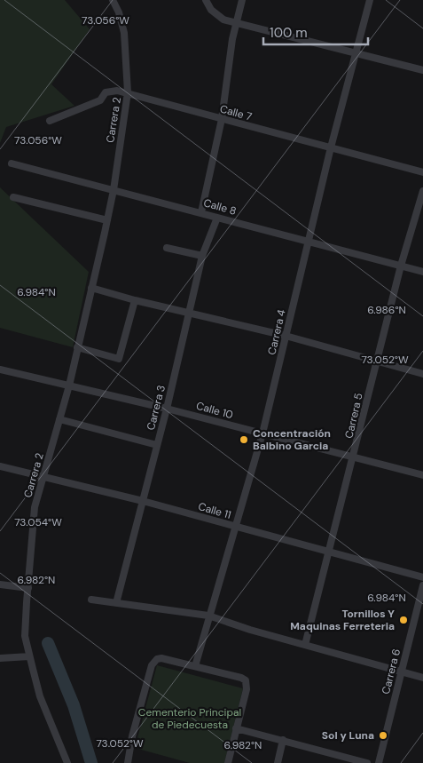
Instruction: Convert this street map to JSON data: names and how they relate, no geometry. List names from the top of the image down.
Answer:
{
  "streets": {
    "street": [
      "Calle 7",
      "Carrera 2",
      "Calle 8",
      "Carrera 4",
      "Carrera 3",
      "Calle 10",
      "Carrera 5",
      "Calle 11",
      "Carrera 6"
    ]
  },
  "crossings": [
    ["Calle 7", "Carrera 2"],
    ["Calle 7", "Carrera 4"],
    ["Carrera 2", "Calle 8"],
    ["Carrera 2", "Calle 10"],
    ["Carrera 2", "Calle 11"],
    ["Calle 8", "Carrera 4"],
    ["Calle 8", "Carrera 3"],
    ["Calle 8", "Carrera 5"],
    ["Carrera 4", "Calle 10"],
    ["Carrera 4", "Calle 11"],
    ["Carrera 3", "Calle 10"],
    ["Carrera 3", "Calle 11"],
    ["Calle 10", "Carrera 5"],
    ["Carrera 5", "Calle 11"]
  ],
  "parks": ["Cementerio Principal de Piedecuesta"],
  "places": ["Concentración Balbino Garcia", "Tornillos Y Maquinas Ferreteria", "Sol y Luna"],
  "scale_bar": "100 m",
  "coordinates": [
    "73.056°W",
    "6.984°N",
    "6.986°N",
    "73.052°W",
    "73.054°W",
    "6.982°N"
  ]
}
